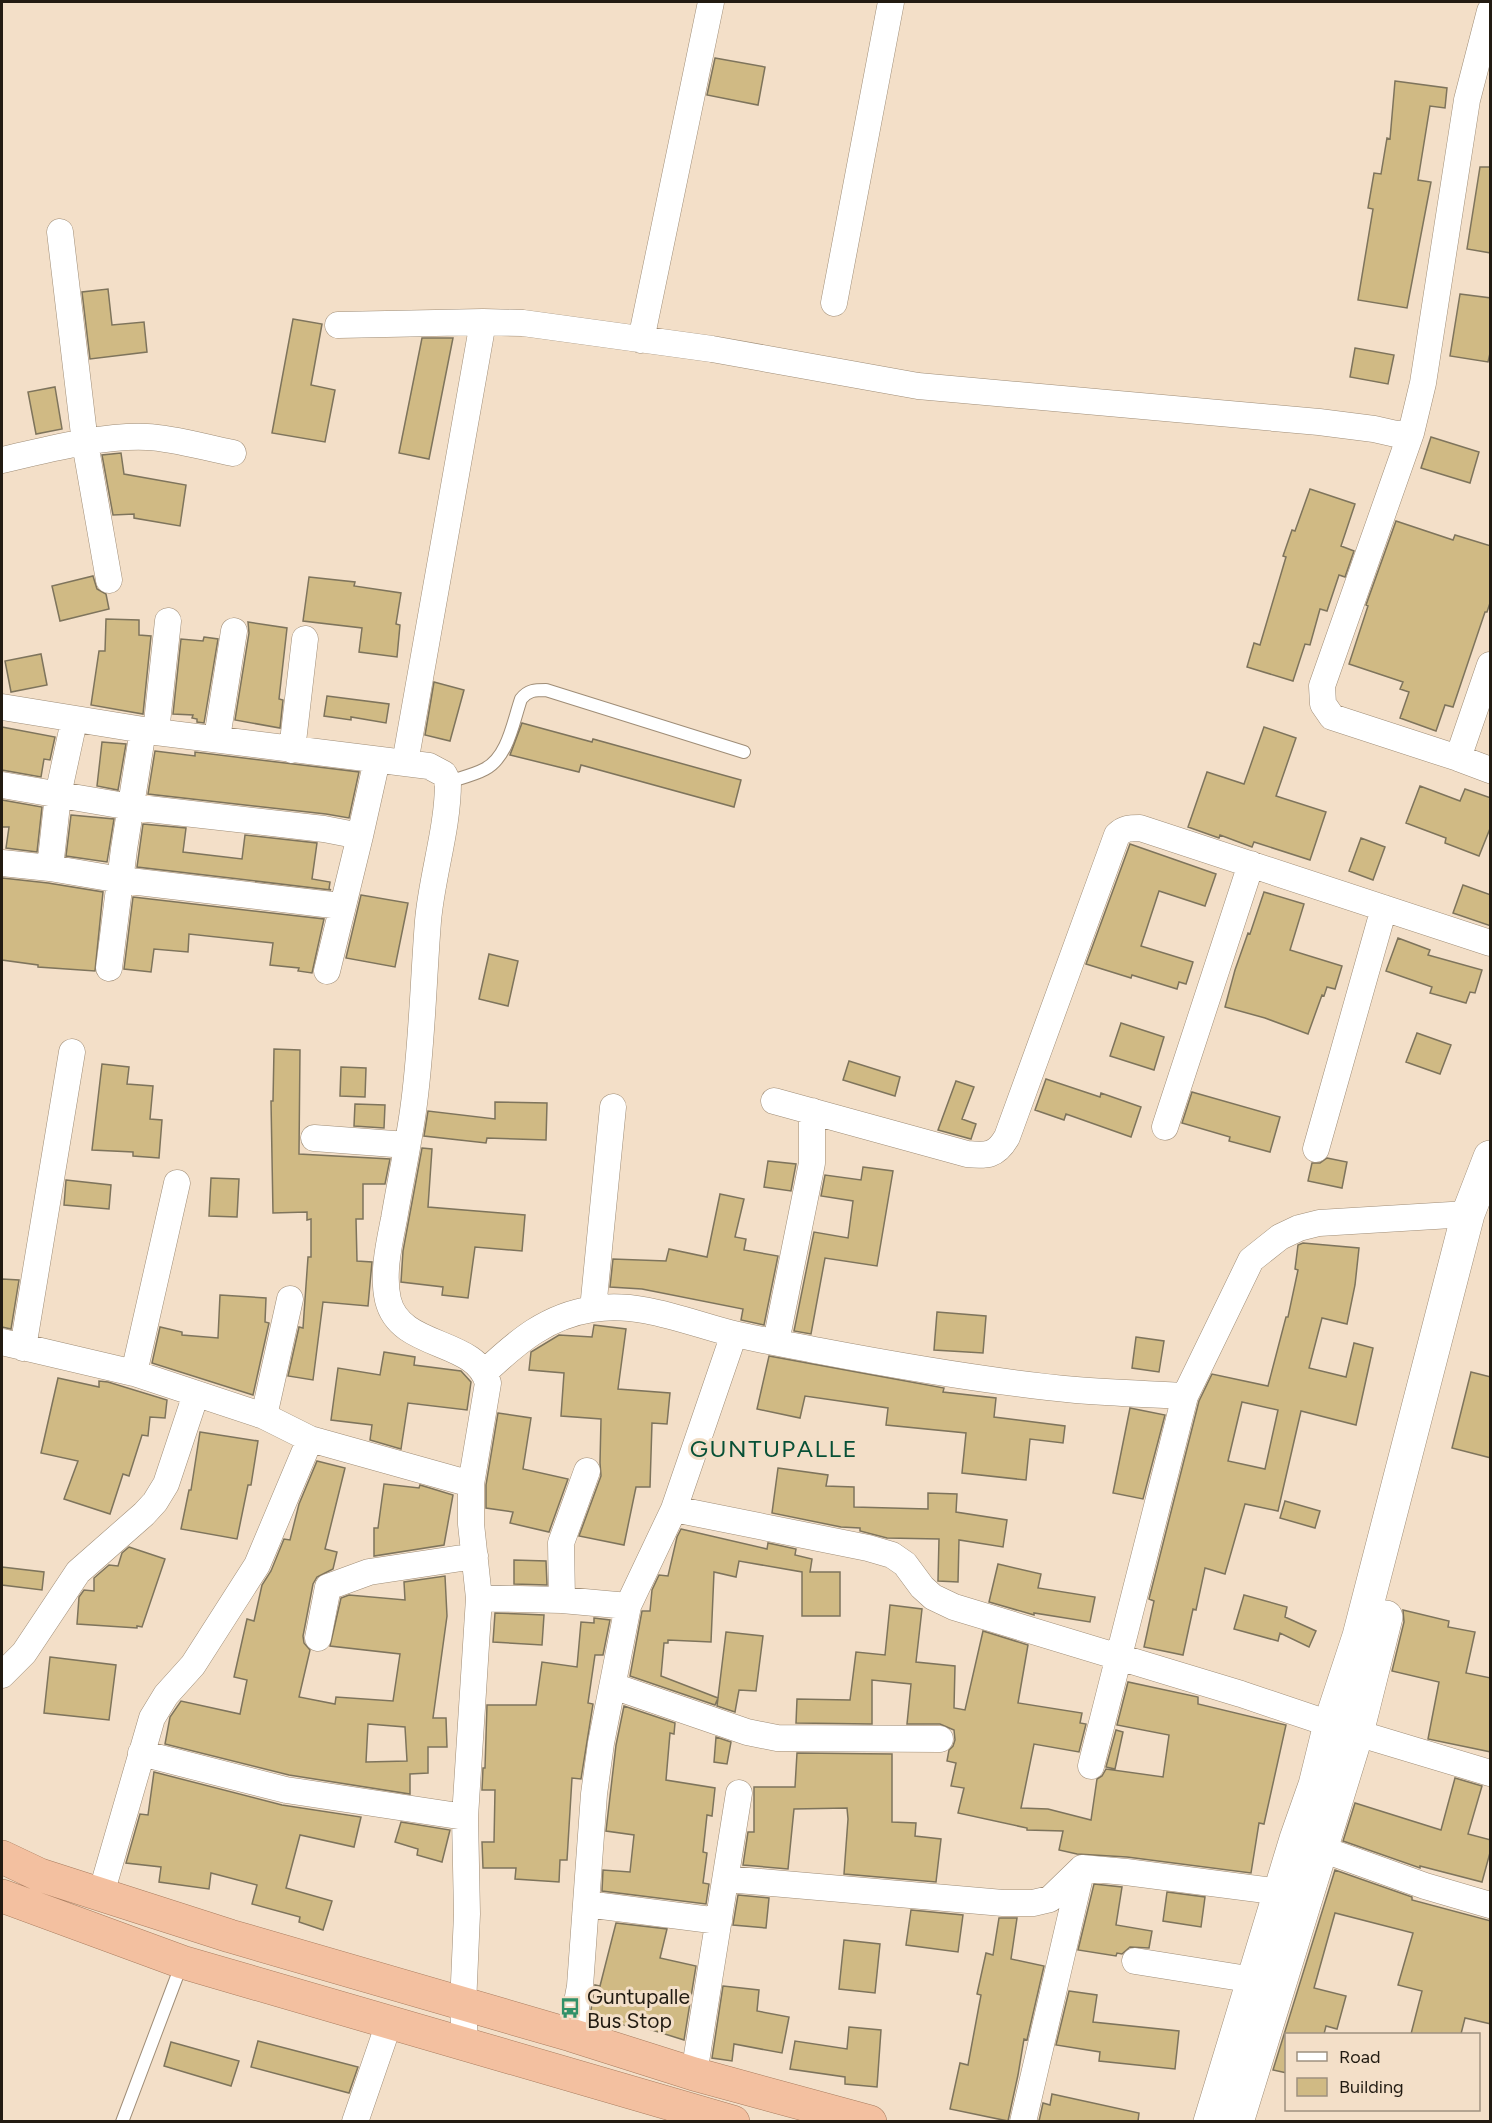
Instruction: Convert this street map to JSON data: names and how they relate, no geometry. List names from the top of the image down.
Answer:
{
  "districts": ["GUNTUPALLE"],
  "places": {
    "bus stop": ["Guntupalle Bus Stop"]
  },
  "legend": ["Road", "Building"]
}
